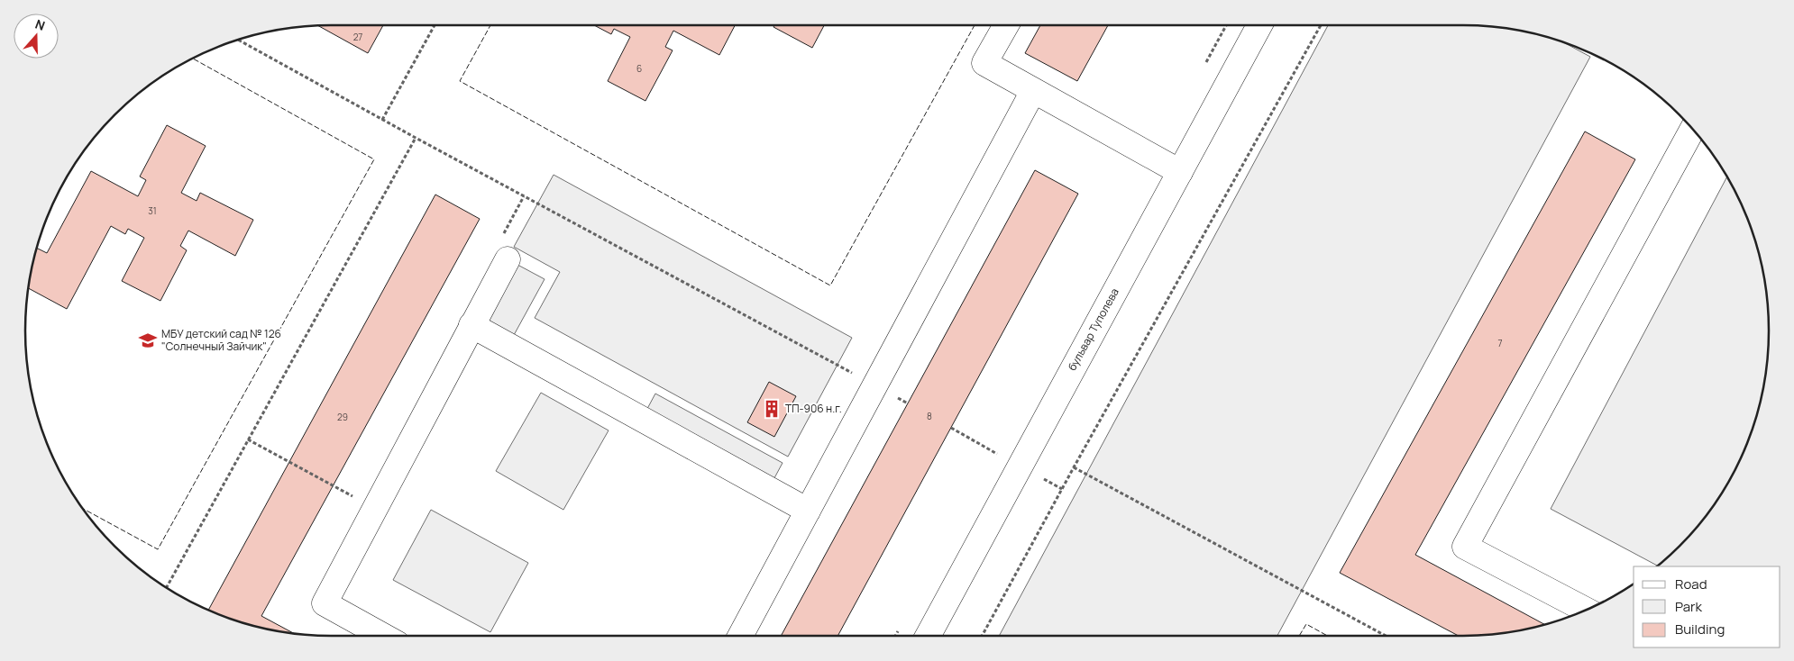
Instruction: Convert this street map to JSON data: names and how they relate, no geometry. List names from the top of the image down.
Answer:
{
  "streets": {
    "street": ["бульвар Туполева"]
  },
  "places": {
    "school or university": ["МБУ детский сад № 126 \"Cолнечный Зайчик\""],
    "building": ["ТП-906 н.г."]
  },
  "house_numbers": [
    "27",
    "6",
    "31",
    "7",
    "8",
    "29"
  ],
  "legend": ["Road", "Park", "Building"],
  "north": "top"
}
